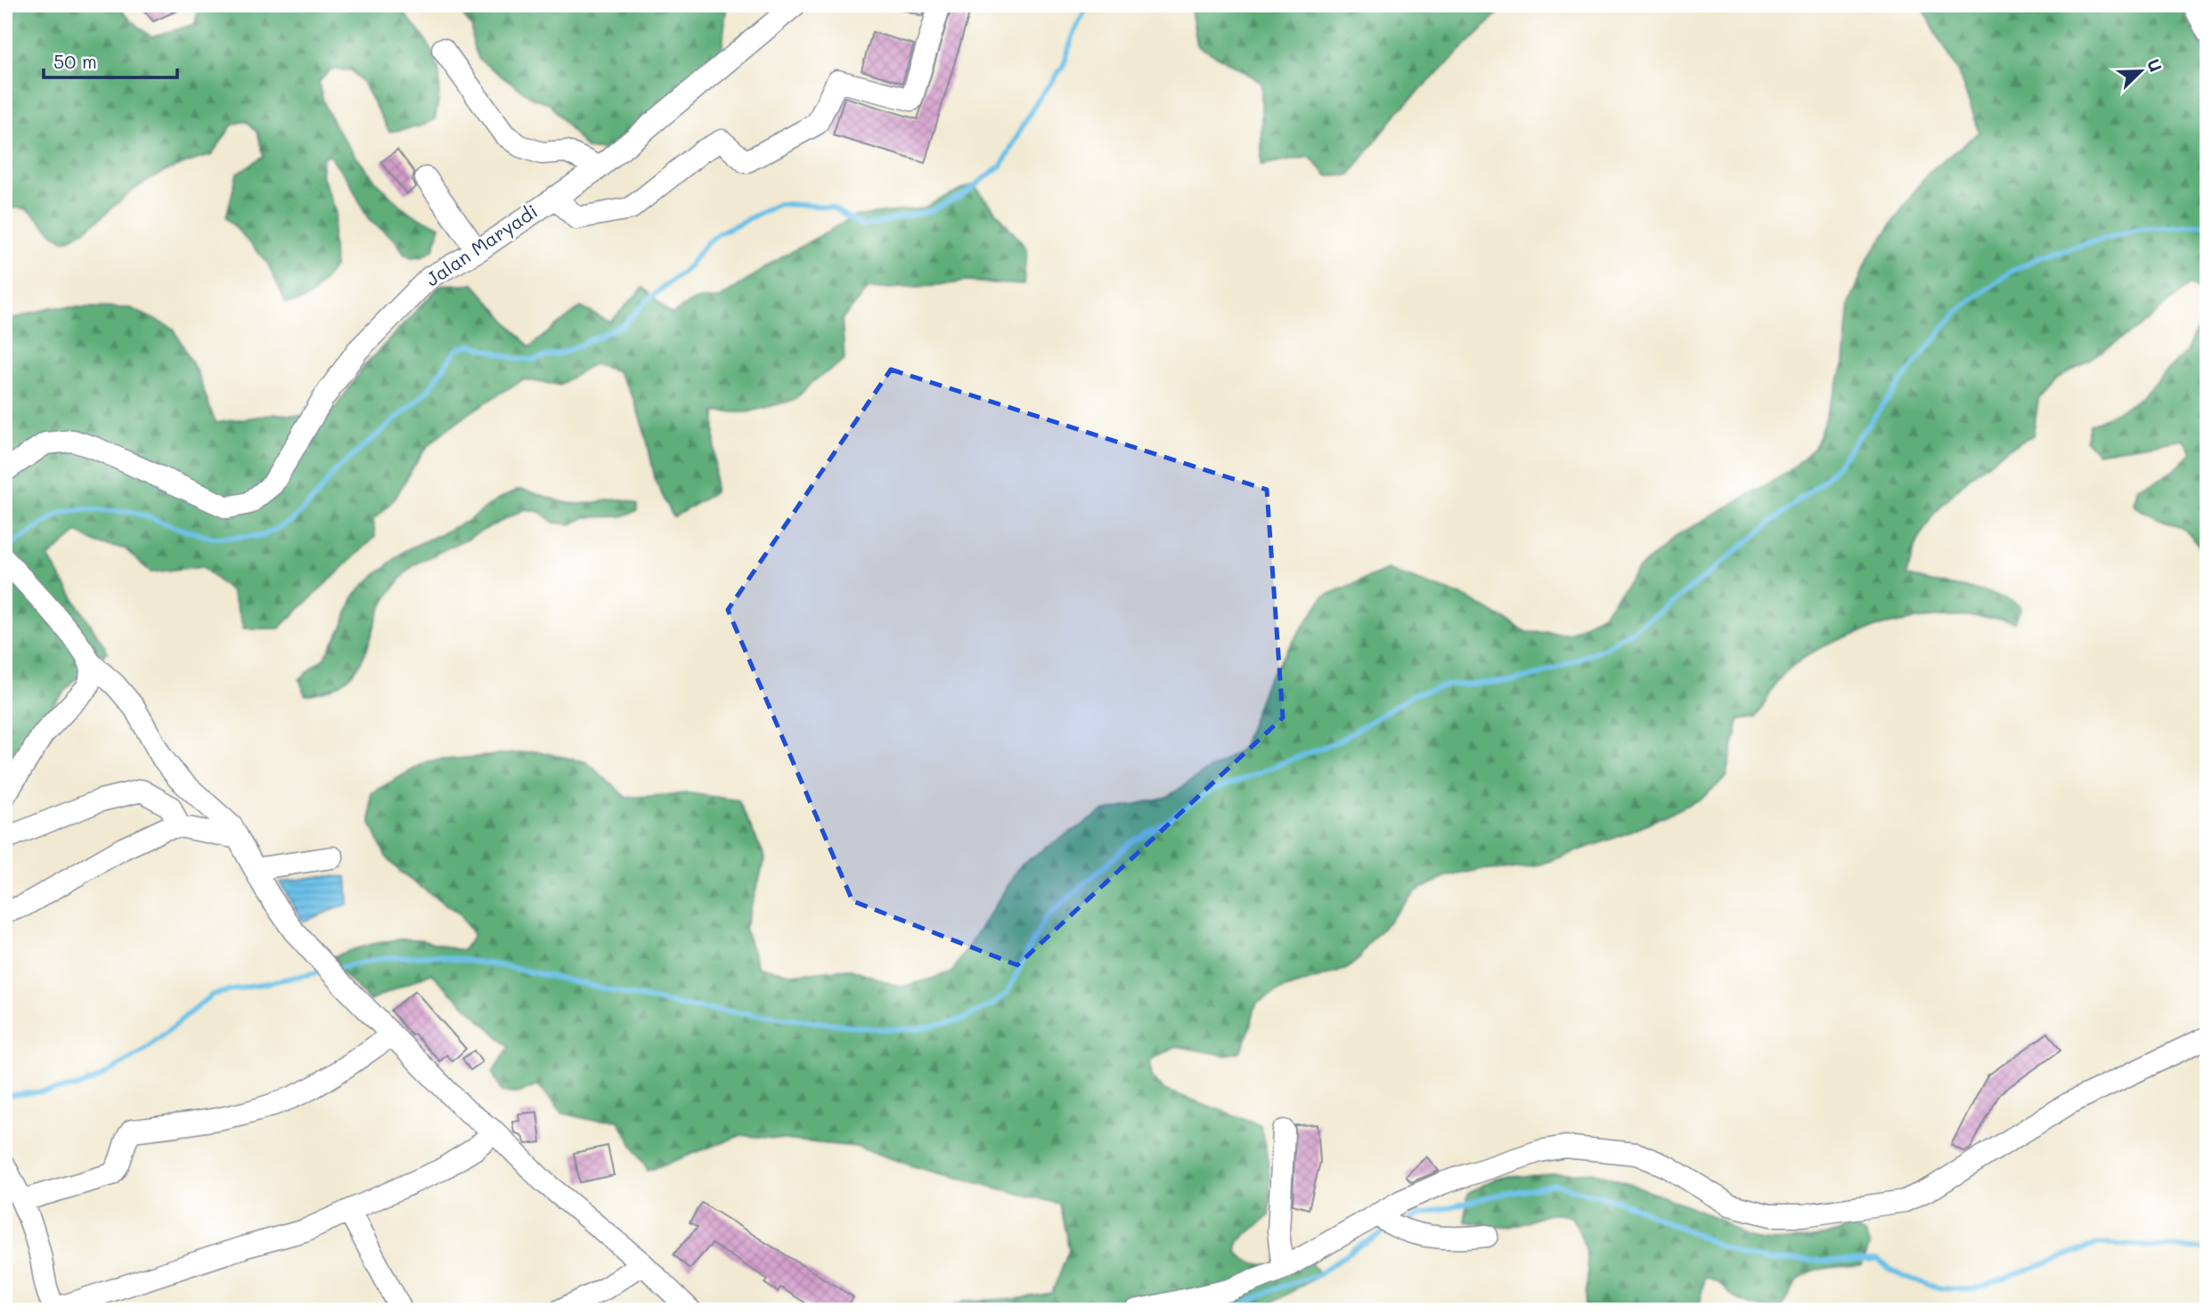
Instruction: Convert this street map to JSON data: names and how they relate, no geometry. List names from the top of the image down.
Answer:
{
  "streets": {
    "street": ["Jalan Maryadi"]
  },
  "scale_bar": "50 m",
  "north": "top right"
}
